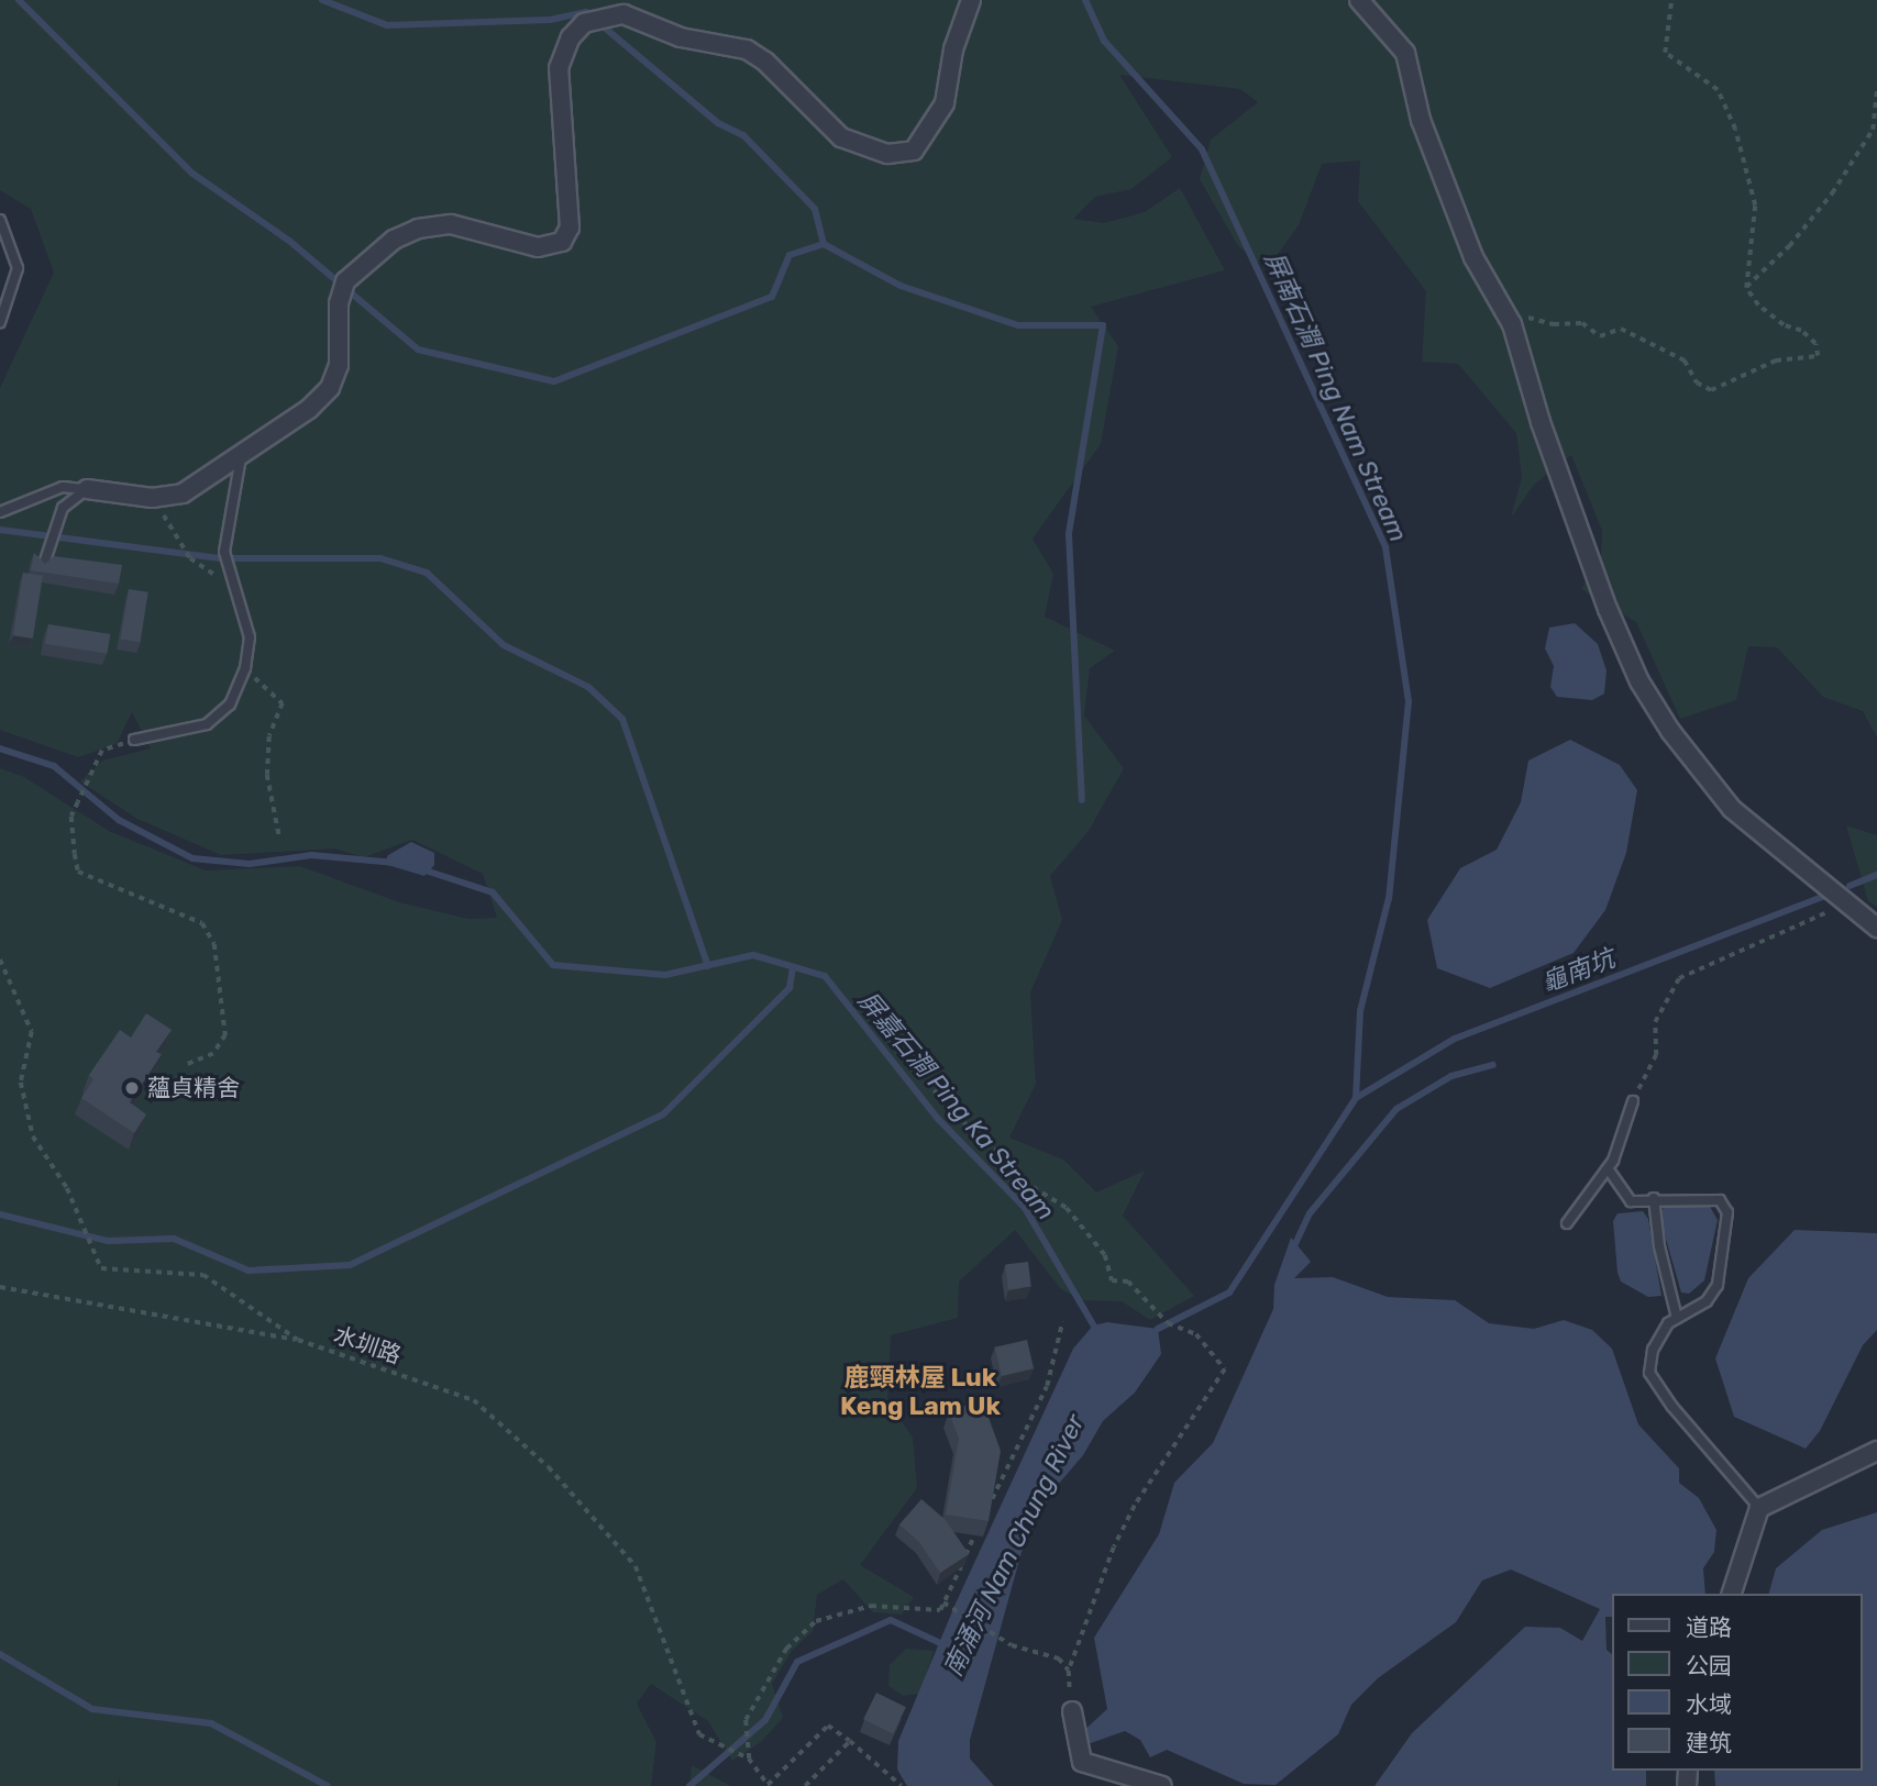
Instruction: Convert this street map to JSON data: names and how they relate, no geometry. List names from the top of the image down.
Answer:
{
  "streets": {
    "path": ["水圳路"]
  },
  "districts": ["鹿頸林屋 Luk Keng Lam Uk"],
  "water": [
    "屏南石澗 Ping Nam Stream",
    "龜南坑",
    "屏嘉石澗 Ping Ka Stream",
    "南涌河 Nam Chung River"
  ],
  "places": ["蘊貞精舍"],
  "legend": [
    "道路",
    "公园",
    "水域",
    "建筑"
  ]
}
